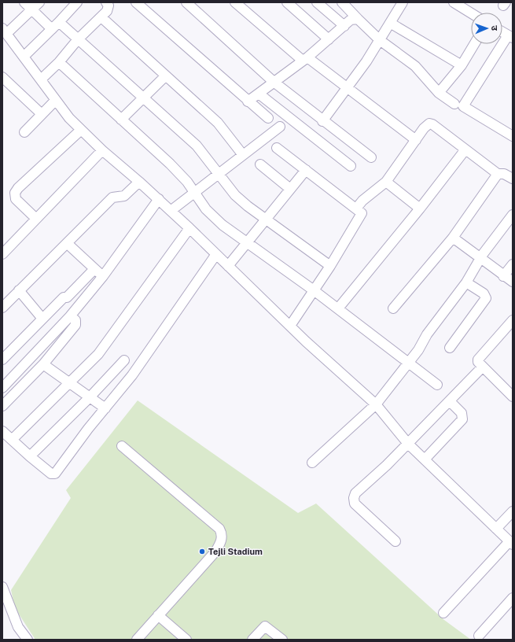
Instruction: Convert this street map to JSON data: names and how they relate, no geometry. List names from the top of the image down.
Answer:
{
  "places": ["Tejli Stadium"],
  "north": "right"
}
